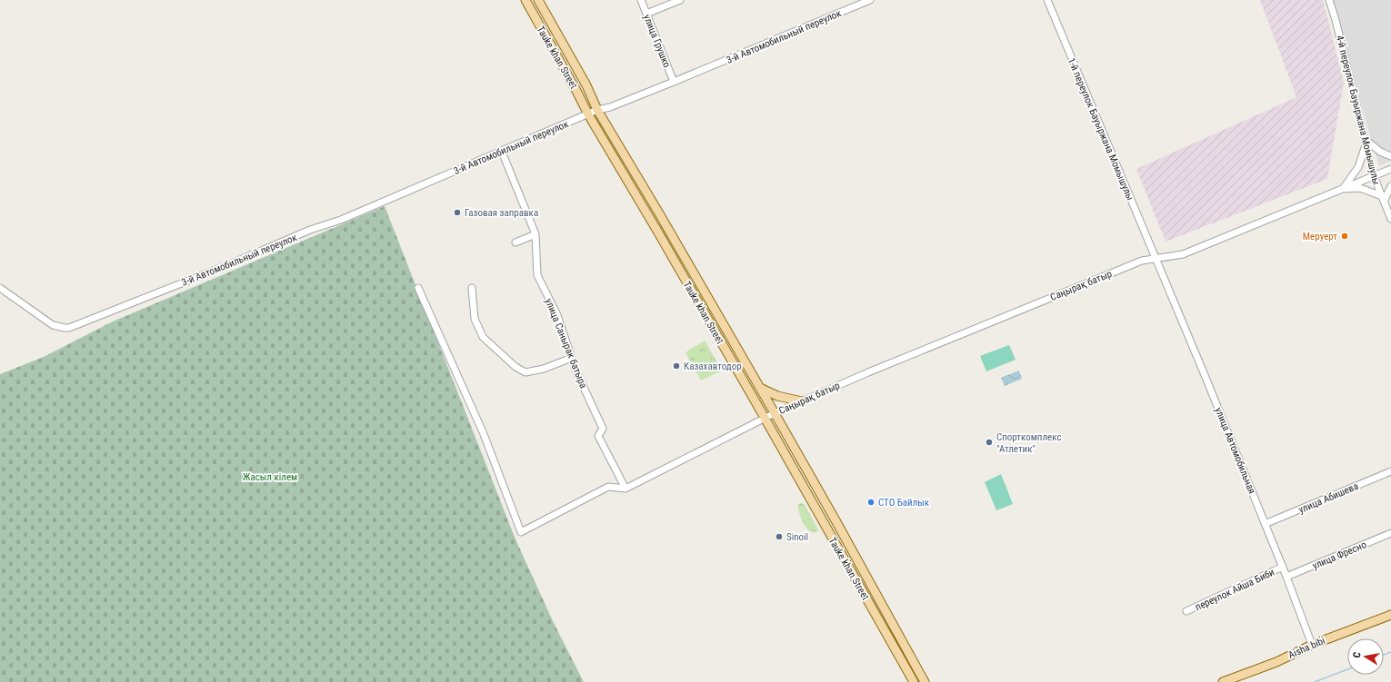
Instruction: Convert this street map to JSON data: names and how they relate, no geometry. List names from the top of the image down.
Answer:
{
  "streets": {
    "main road": ["Tauke khan Street", "Aisha bibi"],
    "street": [
      "3-й Автомобильный переулок",
      "улица Грушко",
      "4-й переулок Бауыржана Момышулы",
      "1-й переулок Бауыржана Момышулы",
      "Саңырақ батыр",
      "улица Санырак батыра",
      "улица Автомобильная",
      "улица Абишева",
      "улица Фресно",
      "переулок Айша Биби"
    ]
  },
  "crossings": [
    ["3-й Автомобильный переулок", "улица Грушко"],
    ["3-й Автомобильный переулок", "Tauke khan Street"],
    ["3-й Автомобильный переулок", "улица Санырак батыра"],
    ["Tauke khan Street", "Саңырақ батыр"],
    ["4-й переулок Бауыржана Момышулы", "Саңырақ батыр"],
    ["1-й переулок Бауыржана Момышулы", "Саңырақ батыр"],
    ["1-й переулок Бауыржана Момышулы", "улица Автомобильная"],
    ["Саңырақ батыр", "улица Санырак батыра"],
    ["Саңырақ батыр", "улица Автомобильная"],
    ["улица Автомобильная", "улица Абишева"],
    ["улица Автомобильная", "улица Фресно"],
    ["улица Автомобильная", "переулок Айша Биби"],
    ["улица Автомобильная", "Aisha bibi"]
  ],
  "parks": ["Жасыл кілем"],
  "places": [
    "Газовая заправка",
    "Меруерт",
    "Казахавтодор",
    "Спорткомплекс \"Атлетик\"",
    "СТО Байлык",
    "Sinoil"
  ],
  "north": "left"
}
